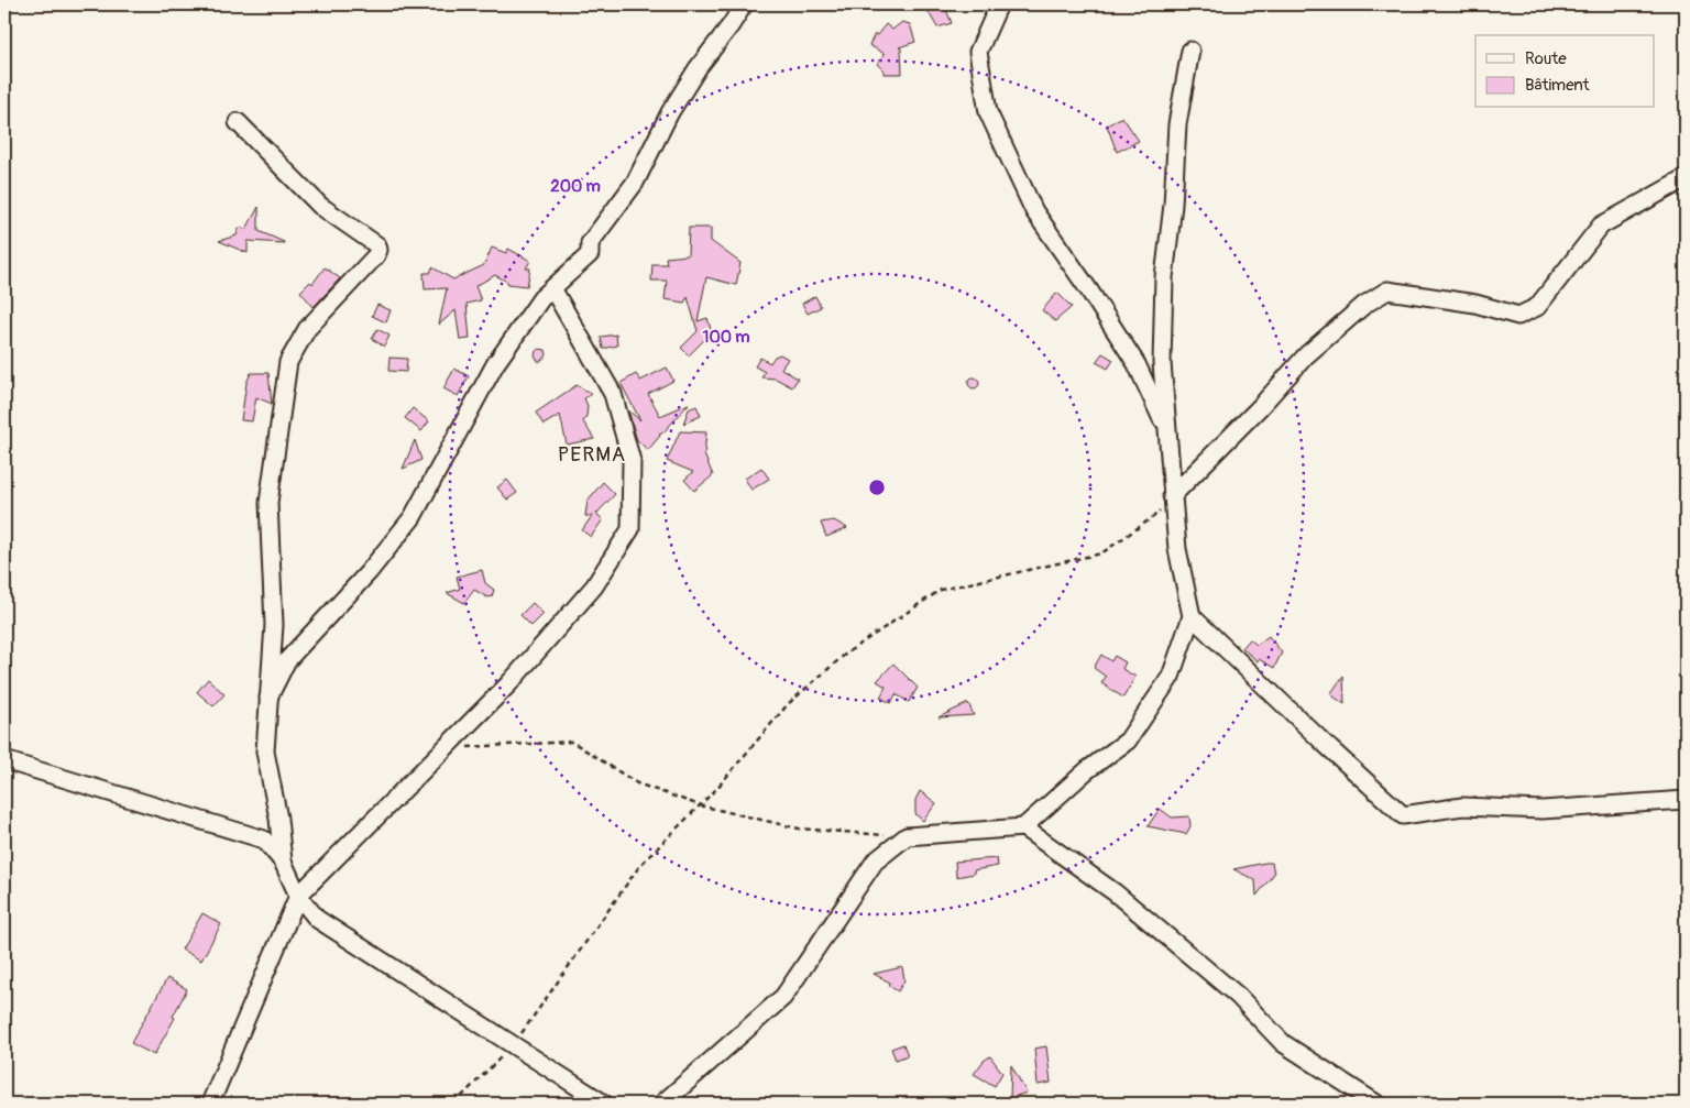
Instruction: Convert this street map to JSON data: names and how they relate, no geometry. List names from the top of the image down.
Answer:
{
  "districts": ["PERMA"],
  "legend": ["Route", "Bâtiment"],
  "rings": ["200 m", "100 m"]
}
